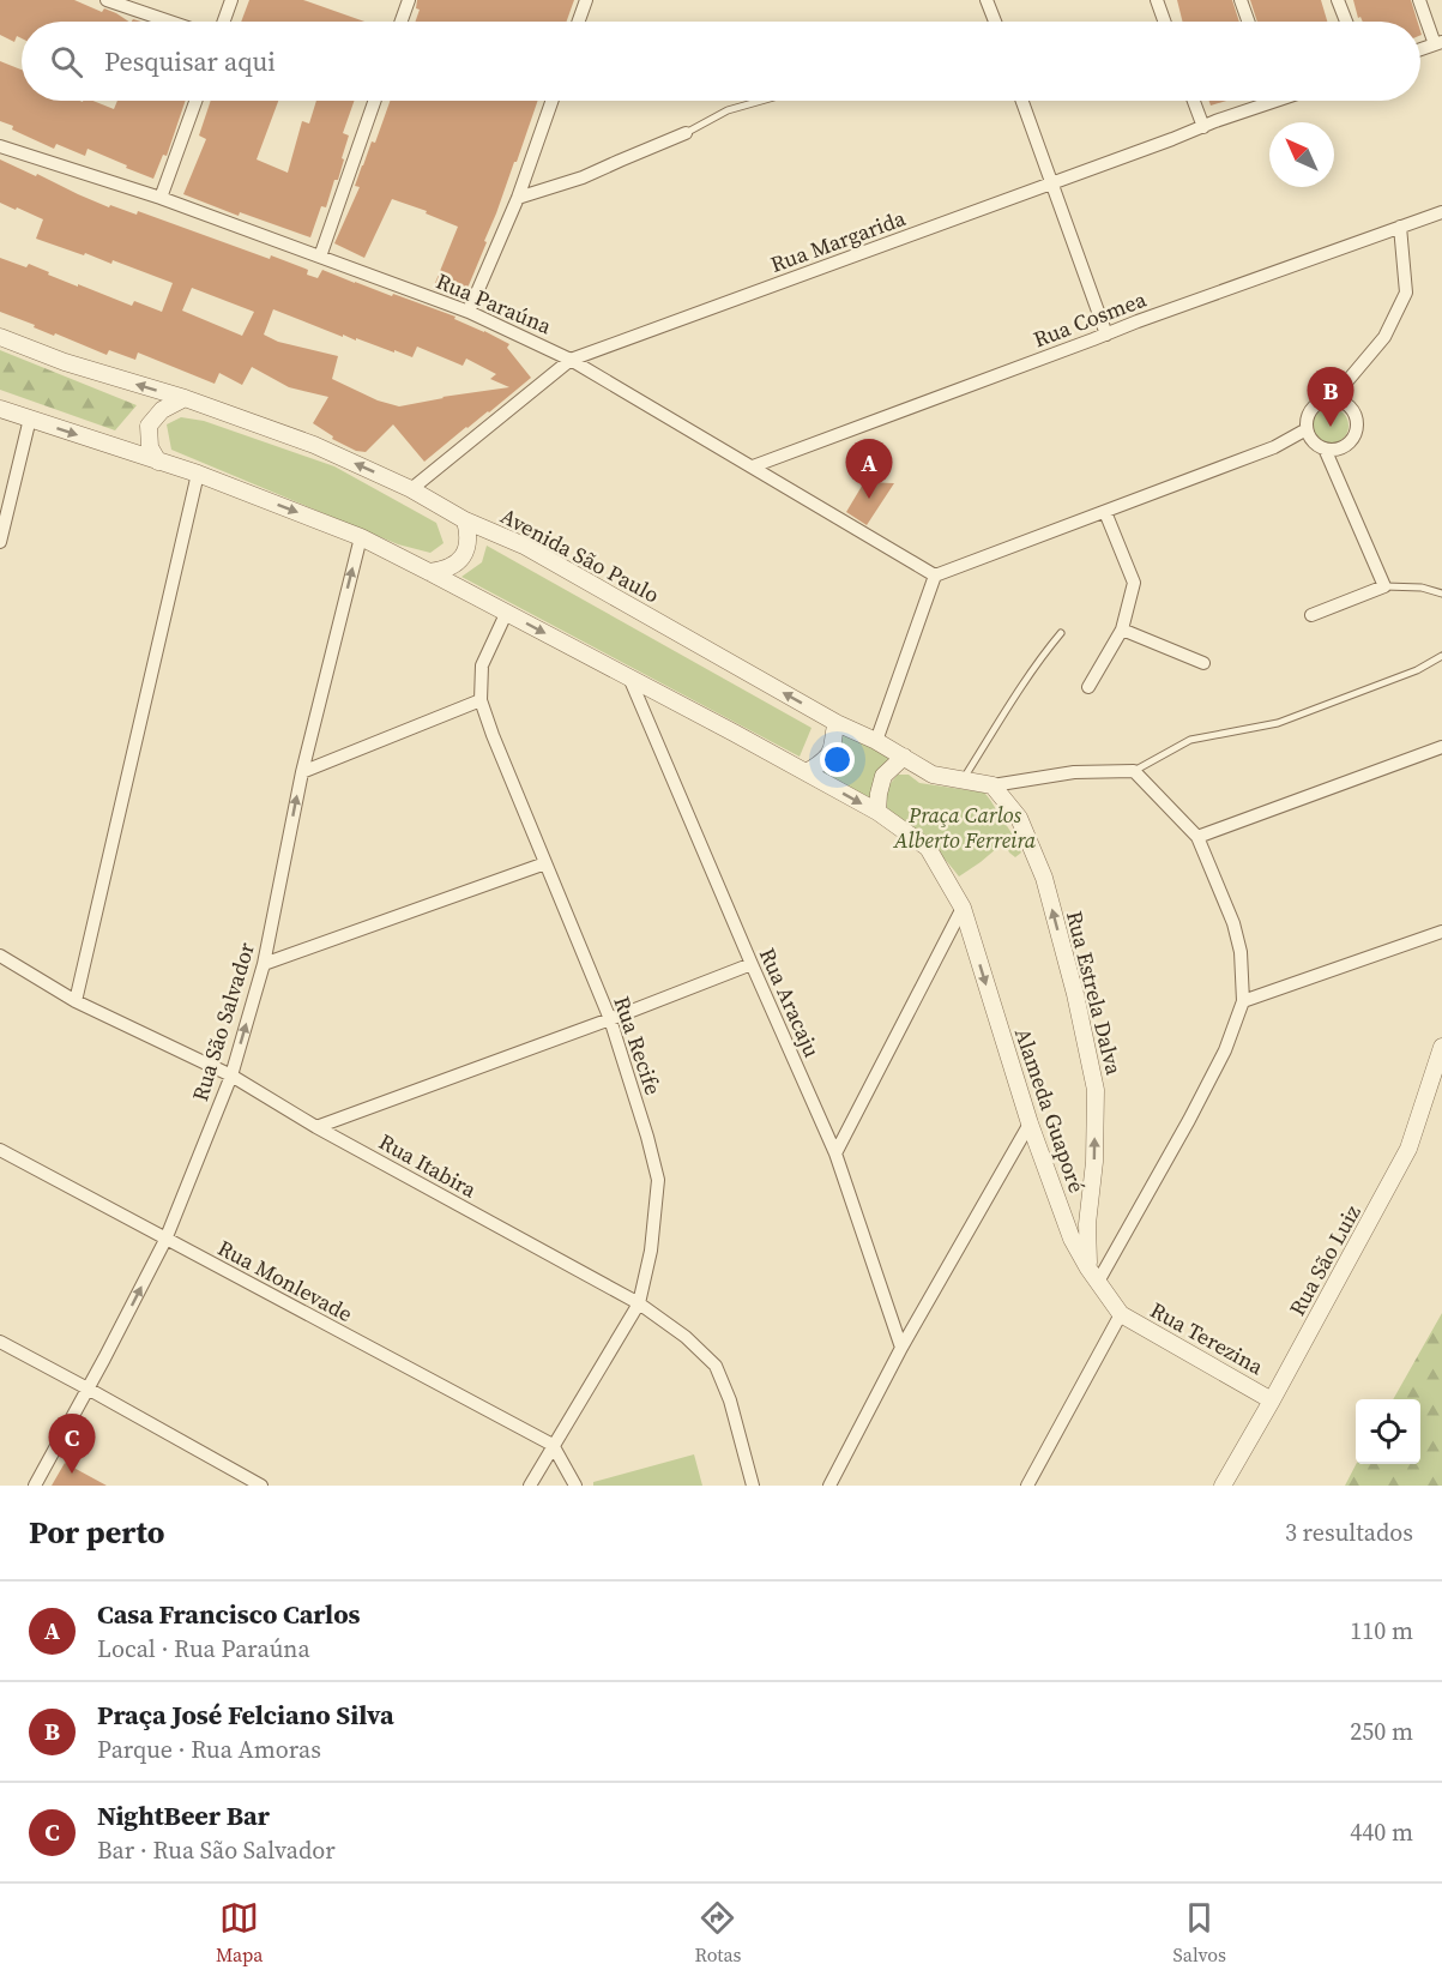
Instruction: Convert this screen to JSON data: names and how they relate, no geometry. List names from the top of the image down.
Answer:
{
  "streets": {
    "street": [
      "Rua Margarida",
      "Rua Paraúna",
      "Rua Cosmea",
      "Avenida São Paulo",
      "Rua Estrela Dalva",
      "Rua Aracaju",
      "Rua São Salvador",
      "Rua Recife",
      "Alameda Guaporé",
      "Rua Itabira",
      "Rua São Luiz",
      "Rua Monlevade",
      "Rua Terezina"
    ]
  },
  "crossings": [
    ["Rua Margarida", "Rua Paraúna"],
    ["Rua Margarida", "Avenida São Paulo"],
    ["Rua Paraúna", "Rua Cosmea"],
    ["Avenida São Paulo", "Rua Estrela Dalva"],
    ["Rua Estrela Dalva", "Alameda Guaporé"],
    ["Rua São Salvador", "Rua Itabira"],
    ["Rua São Salvador", "Rua Monlevade"],
    ["Rua Recife", "Rua Itabira"],
    ["Rua Recife", "Rua Monlevade"],
    ["Alameda Guaporé", "Rua Terezina"],
    ["Rua São Luiz", "Rua Terezina"]
  ],
  "one_way": ["Rua Estrela Dalva", "Rua São Salvador", "Alameda Guaporé"],
  "parks": ["Praça Carlos Alberto Ferreira"],
  "north": "top left",
  "page": {
    "search": "Pesquisar aqui",
    "pins": ["B", "A", "C"],
    "heading": ["Por perto", "3 resultados"],
    "list": [
      {
        "mark": "A",
        "name": "Casa Francisco Carlos",
        "note": "Local · Rua Paraúna",
        "value": "110 m"
      },
      {
        "mark": "B",
        "name": "Praça José Felciano Silva",
        "note": "Parque · Rua Amoras",
        "value": "250 m"
      },
      {
        "mark": "C",
        "name": "NightBeer Bar",
        "note": "Bar · Rua São Salvador",
        "value": "440 m"
      }
    ],
    "nav": ["Mapa", "Rotas", "Salvos"]
  }
}
